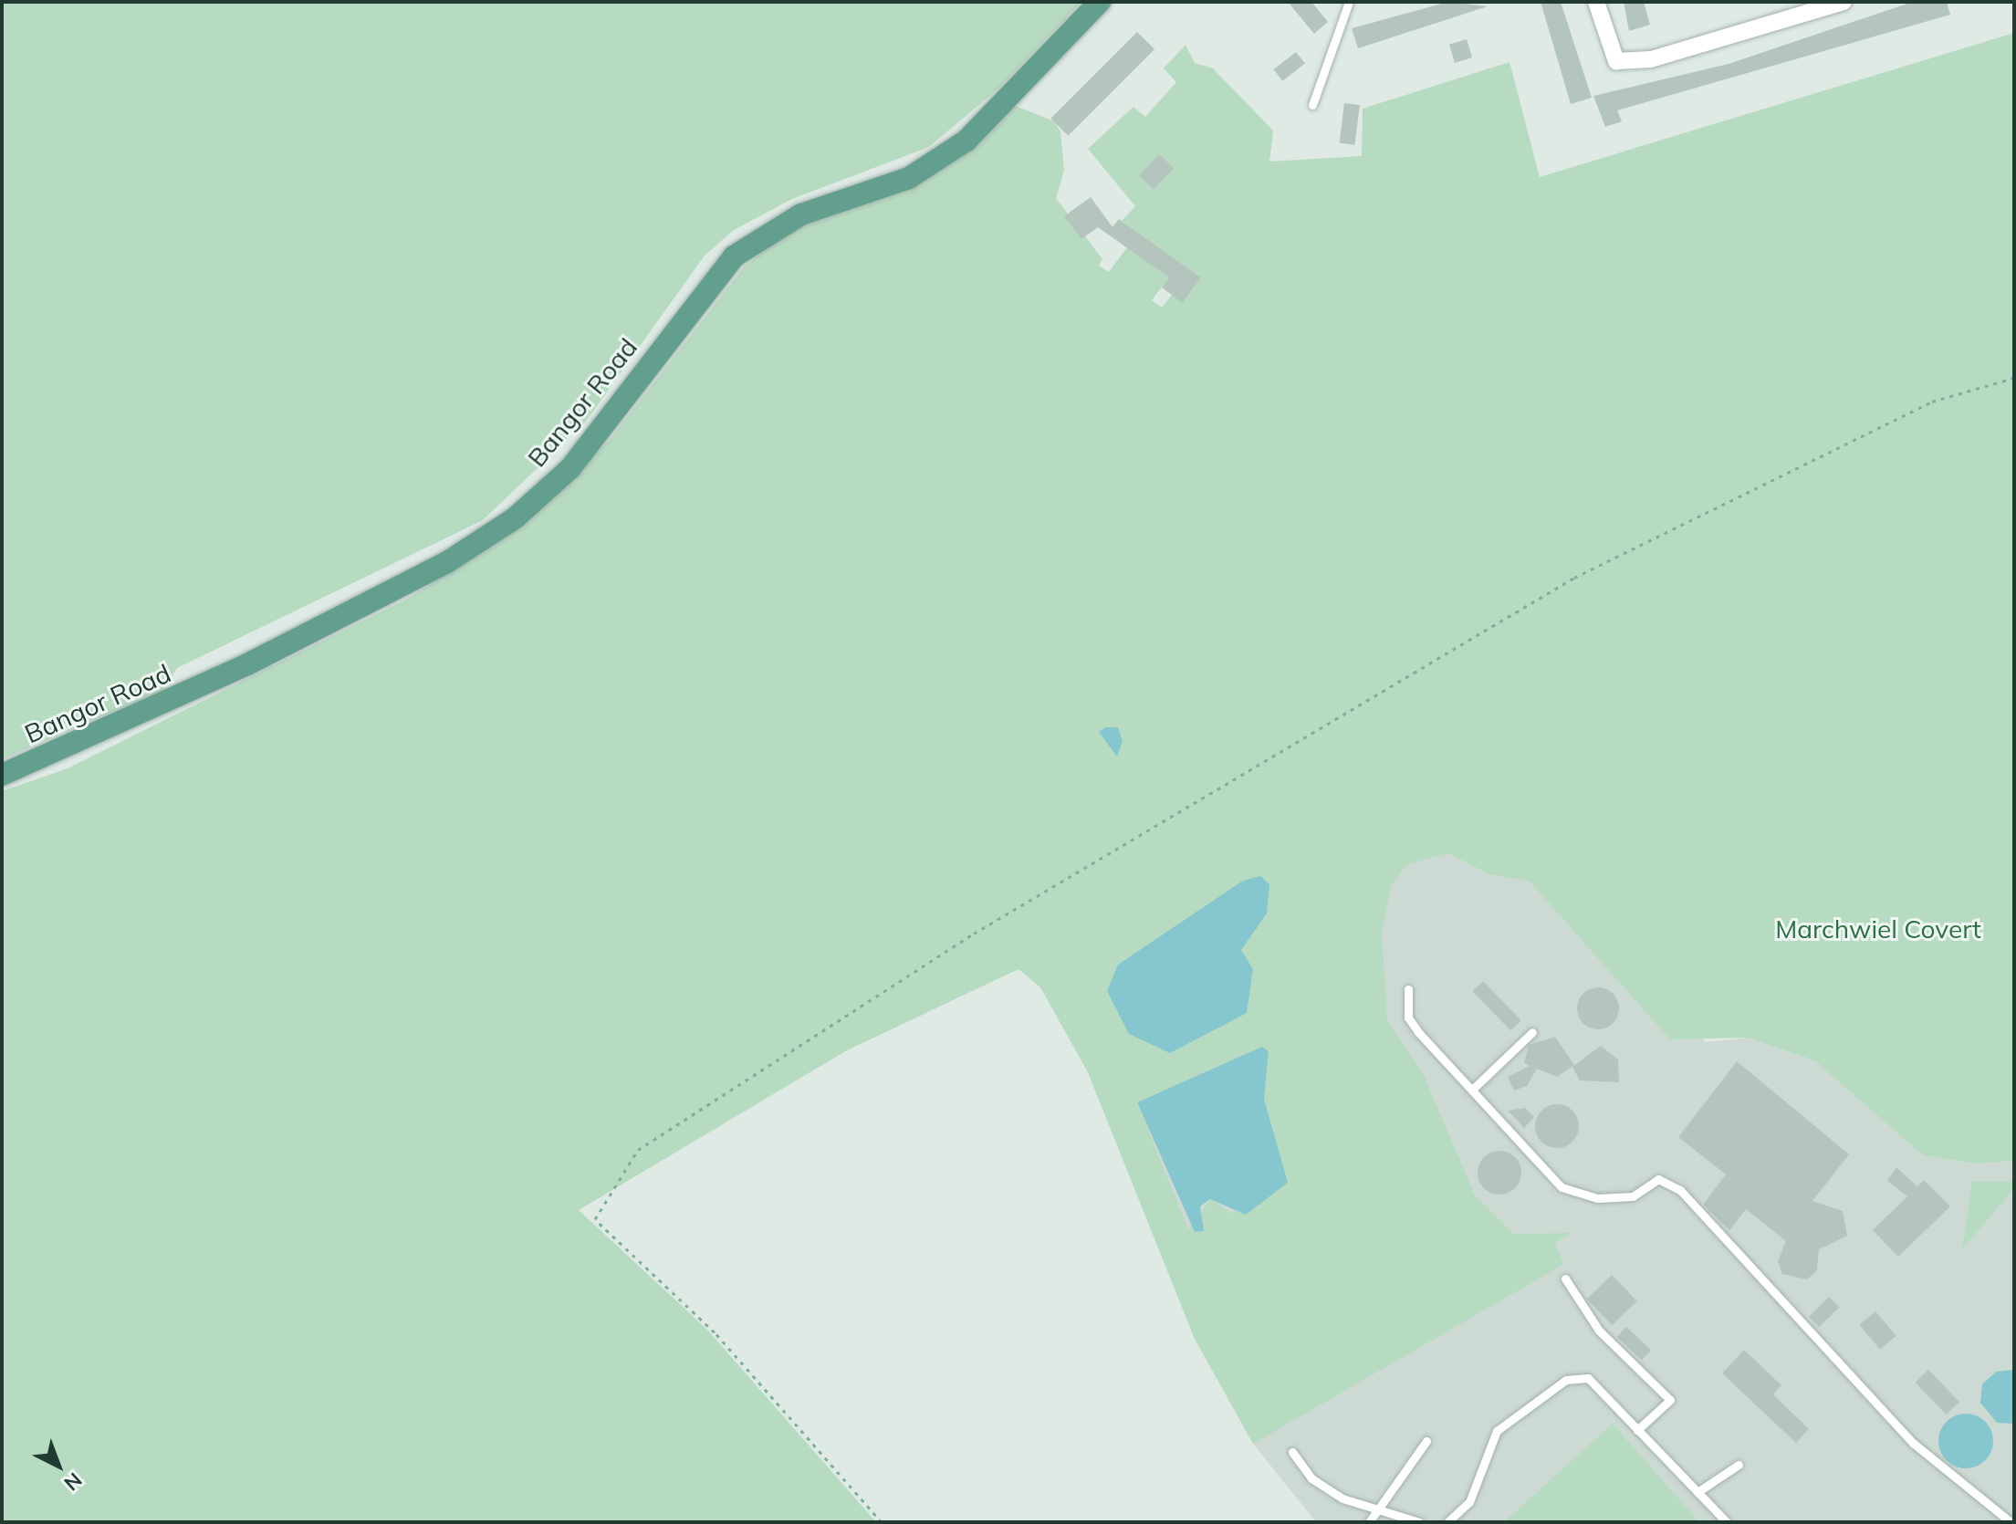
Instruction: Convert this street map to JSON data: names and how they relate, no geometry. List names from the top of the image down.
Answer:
{
  "streets": {
    "main road": ["Bangor Road"]
  },
  "parks": ["Marchwiel Covert"],
  "north": "bottom right"
}
